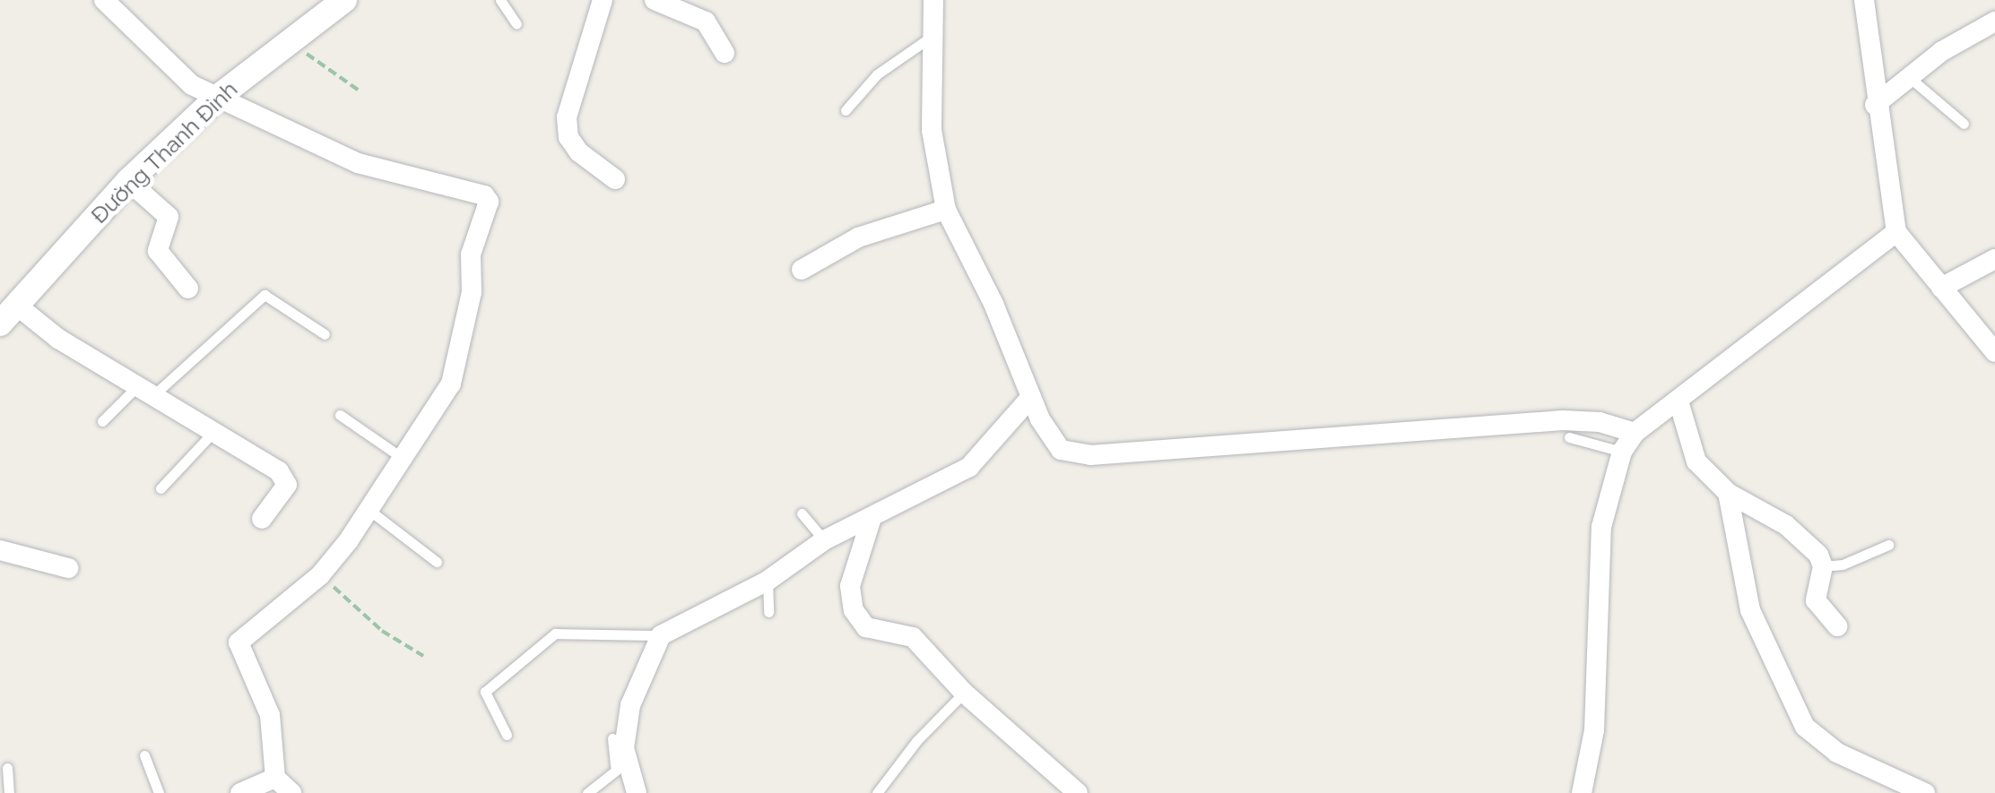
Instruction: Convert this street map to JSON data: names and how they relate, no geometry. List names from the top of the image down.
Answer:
{
  "streets": {
    "street": ["Đường Thanh Đình"]
  }
}
